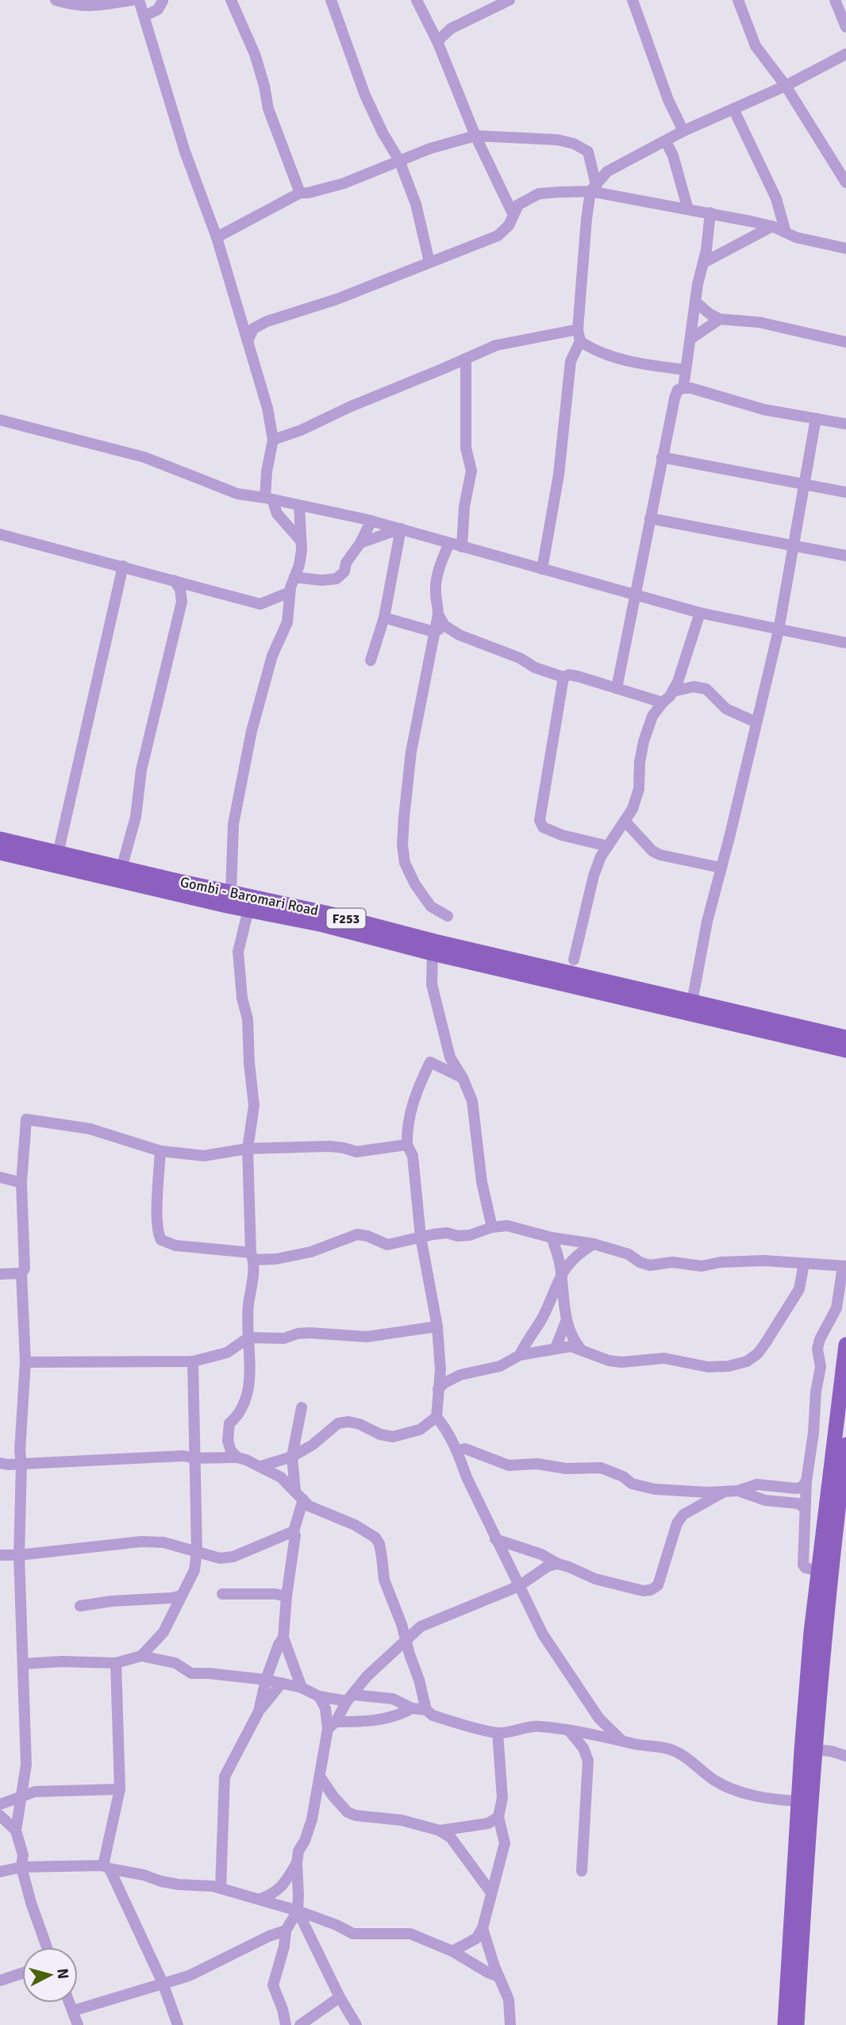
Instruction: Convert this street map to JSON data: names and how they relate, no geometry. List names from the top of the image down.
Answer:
{
  "streets": {
    "main road": ["Gombi - Baromari Road", "F253"]
  },
  "crossings": [
    ["Gombi - Baromari Road", "F253"]
  ],
  "north": "right"
}
